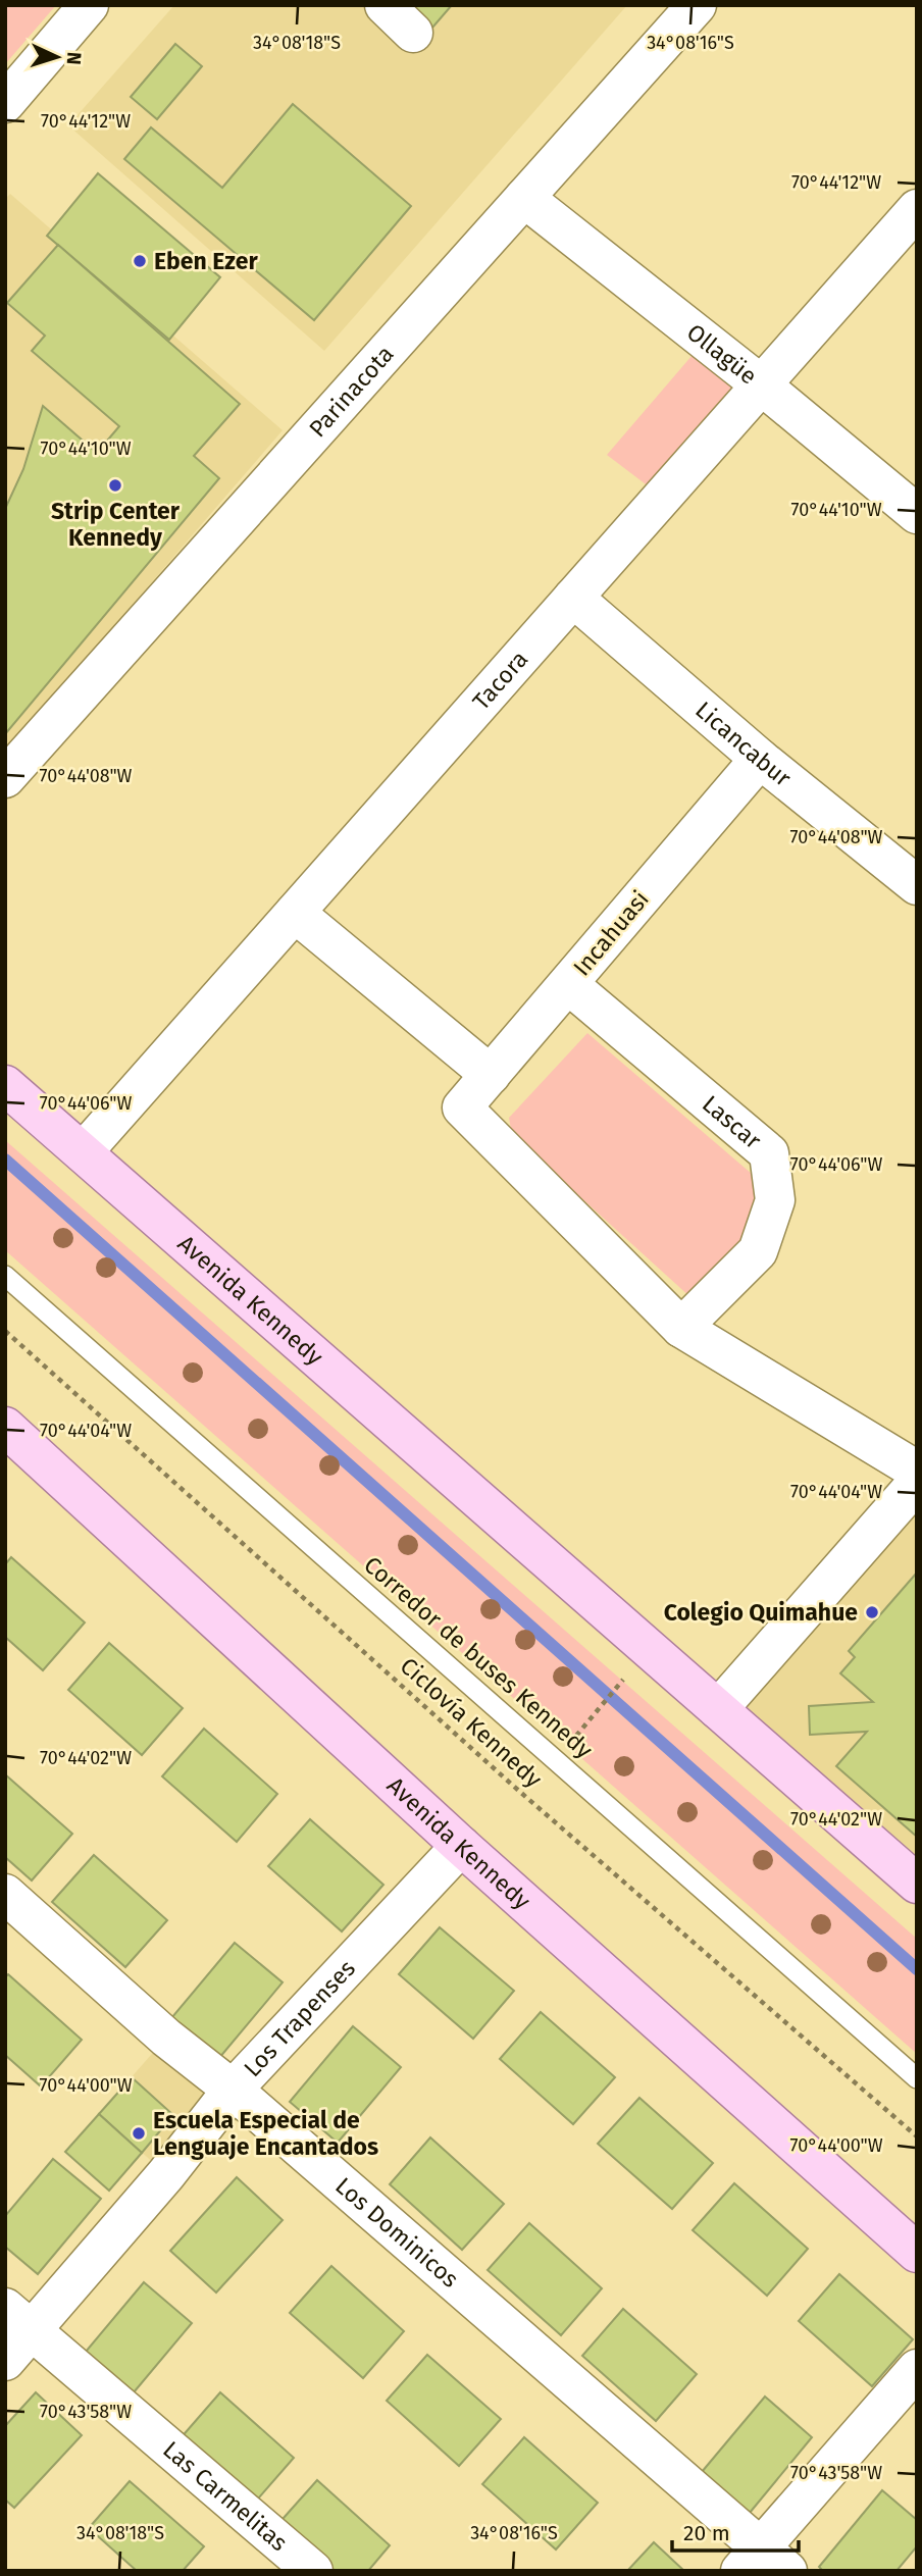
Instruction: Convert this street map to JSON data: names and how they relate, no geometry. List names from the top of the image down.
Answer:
{
  "streets": {
    "main road": ["Avenida Kennedy"],
    "street": [
      "Ollagüe",
      "Parinacota",
      "Tacora",
      "Licancabur",
      "Incahuasi",
      "Lascar",
      "Los Trapenses",
      "Los Dominicos",
      "Las Carmelitas"
    ],
    "lane": ["Corredor de buses Kennedy"],
    "path": ["Ciclovía Kennedy"]
  },
  "crossings": [
    ["Ollagüe", "Parinacota"],
    ["Ollagüe", "Tacora"],
    ["Tacora", "Licancabur"],
    ["Tacora", "Avenida Kennedy"],
    ["Licancabur", "Incahuasi"],
    ["Incahuasi", "Lascar"],
    ["Avenida Kennedy", "Los Trapenses"],
    ["Los Trapenses", "Los Dominicos"],
    ["Los Trapenses", "Las Carmelitas"]
  ],
  "places": [
    "Eben Ezer",
    "Strip Center Kennedy",
    "Colegio Quimahue",
    "Escuela Especial de Lenguaje Encantados"
  ],
  "scale_bar": "20 m",
  "north": "right",
  "coordinates": [
    "34°08'18\"S",
    "34°08'16\"S",
    "70°44'12\"W",
    "70°44'10\"W",
    "70°44'08\"W",
    "70°44'06\"W",
    "70°44'04\"W",
    "70°44'02\"W",
    "70°44'00\"W",
    "70°43'58\"W"
  ]
}
